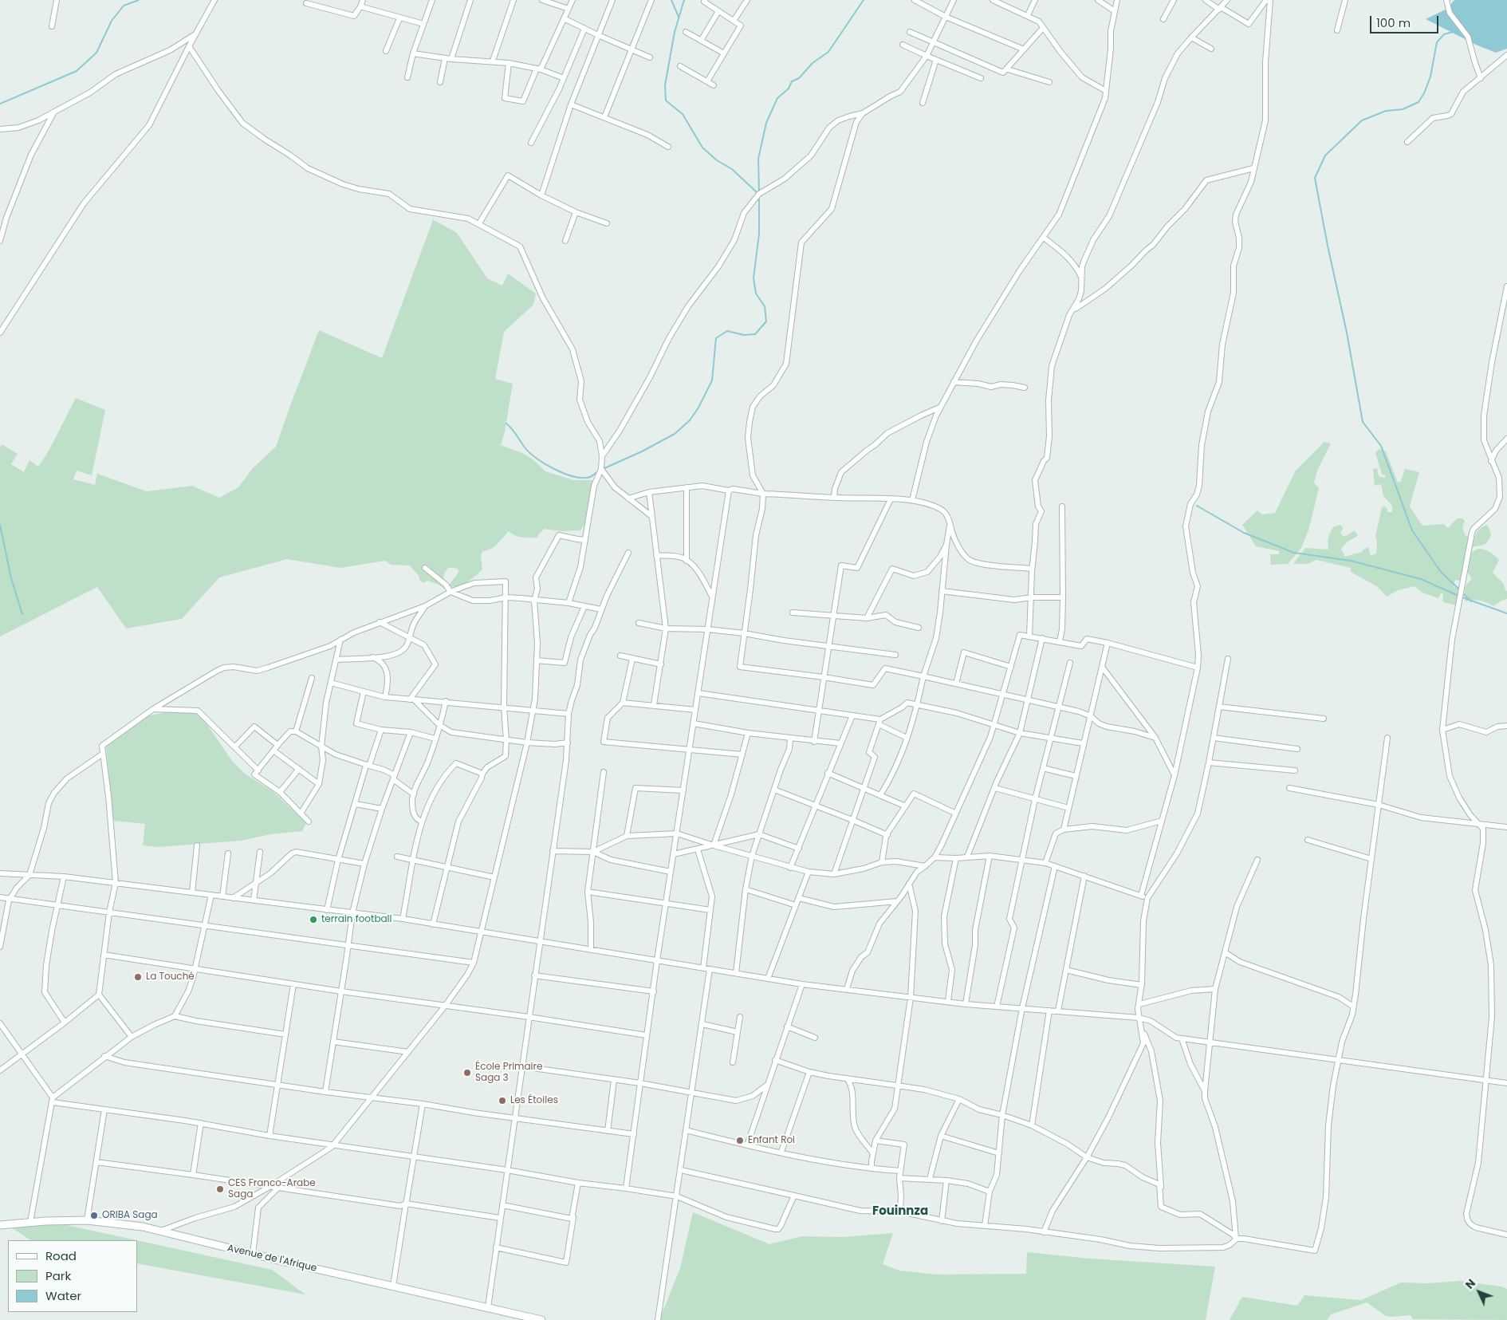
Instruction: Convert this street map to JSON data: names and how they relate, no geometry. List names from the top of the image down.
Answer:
{
  "streets": {
    "main road": ["Avenue de l'Afrique"]
  },
  "districts": ["Fouinnza"],
  "places": [
    "terrain football",
    "La Touché",
    "École Primaire Saga 3",
    "Les Étoiles",
    "Enfant Roi",
    "CES Franco-Arabe Saga",
    "ORIBA Saga"
  ],
  "legend": ["Road", "Park", "Water"],
  "scale_bar": "100 m",
  "north": "top left"
}
